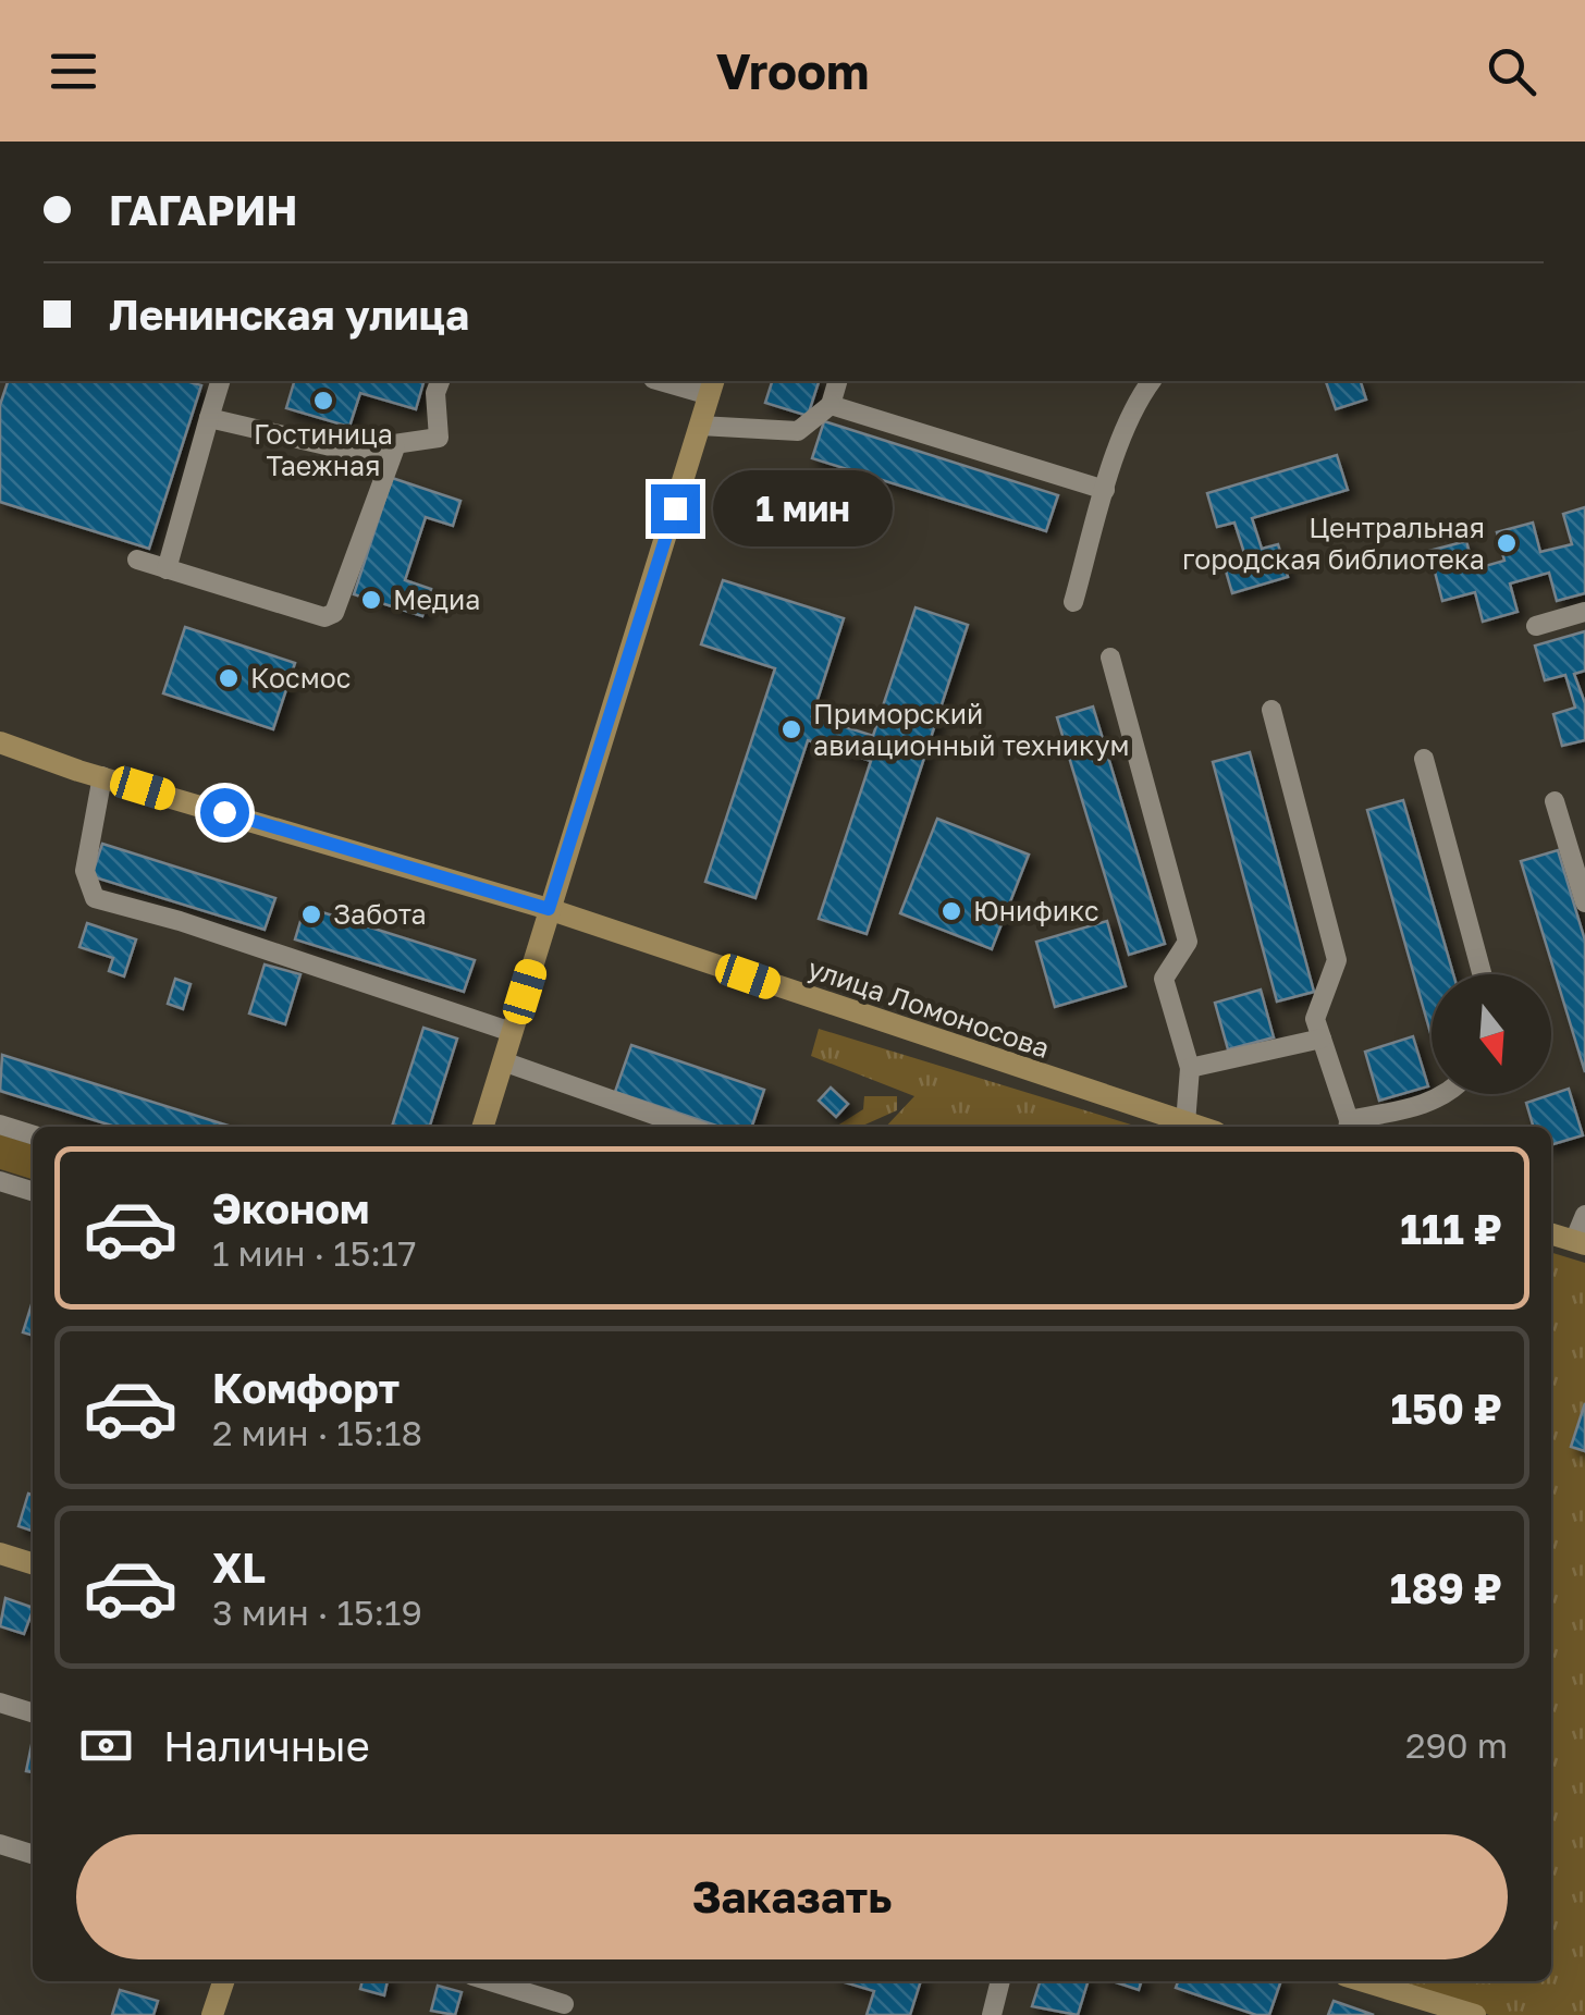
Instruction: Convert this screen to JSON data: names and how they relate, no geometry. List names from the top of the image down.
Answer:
{
  "streets": {
    "main road": ["улица Ломоносова"]
  },
  "places": [
    "Гостиница Таежная",
    "Центральная городская библиотека",
    "Медиа",
    "Космос",
    "Приморский авиационный техникум",
    "Юнификс",
    "Забота"
  ],
  "north": "bottom",
  "page": {
    "header": "Vroom",
    "banner": ["ГАГАРИН", "Ленинская улица"],
    "bubble": "1 мин",
    "list": [
      {
        "name": "Эконом",
        "note": "1 мин · 15:17",
        "value": "111 ₽"
      },
      {
        "name": "Комфорт",
        "note": "2 мин · 15:18",
        "value": "150 ₽"
      },
      {
        "name": "XL",
        "note": "3 мин · 15:19",
        "value": "189 ₽"
      }
    ],
    "pay": ["Наличные", "290 m"],
    "buttons": "Заказать"
  }
}
